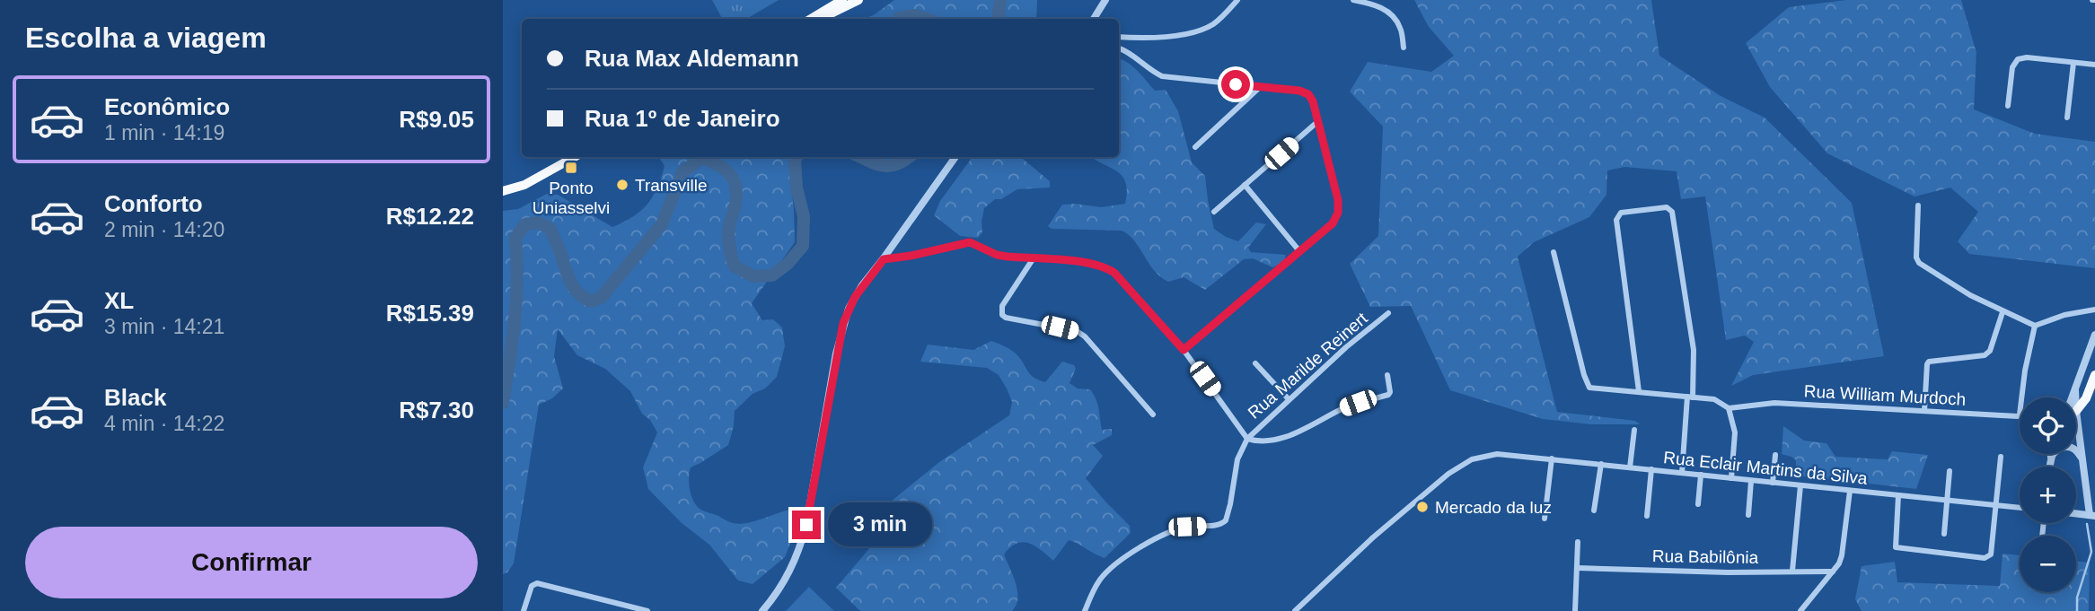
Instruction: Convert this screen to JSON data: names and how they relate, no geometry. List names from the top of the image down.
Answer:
{
  "streets": {
    "street": [
      "Rua Marilde Reinert",
      "Rua William Murdoch",
      "Rua Eclair Martins da Silva",
      "Rua Babilônia"
    ]
  },
  "places": {
    "transit": ["Ponto Uniasselvi"],
    "other": ["Transville", "Mercado da luz"]
  },
  "page": {
    "heading": "Escolha a viagem",
    "banner": ["Rua Max Aldemann", "Rua 1º de Janeiro"],
    "list": [
      {
        "name": "Econômico",
        "note": "1 min · 14:19",
        "value": "R$9.05"
      },
      {
        "name": "Conforto",
        "note": "2 min · 14:20",
        "value": "R$12.22"
      },
      {
        "name": "XL",
        "note": "3 min · 14:21",
        "value": "R$15.39"
      },
      {
        "name": "Black",
        "note": "4 min · 14:22",
        "value": "R$7.30"
      }
    ],
    "map_buttons": ["+", "−"],
    "bubble": "3 min",
    "buttons": "Confirmar"
  }
}
